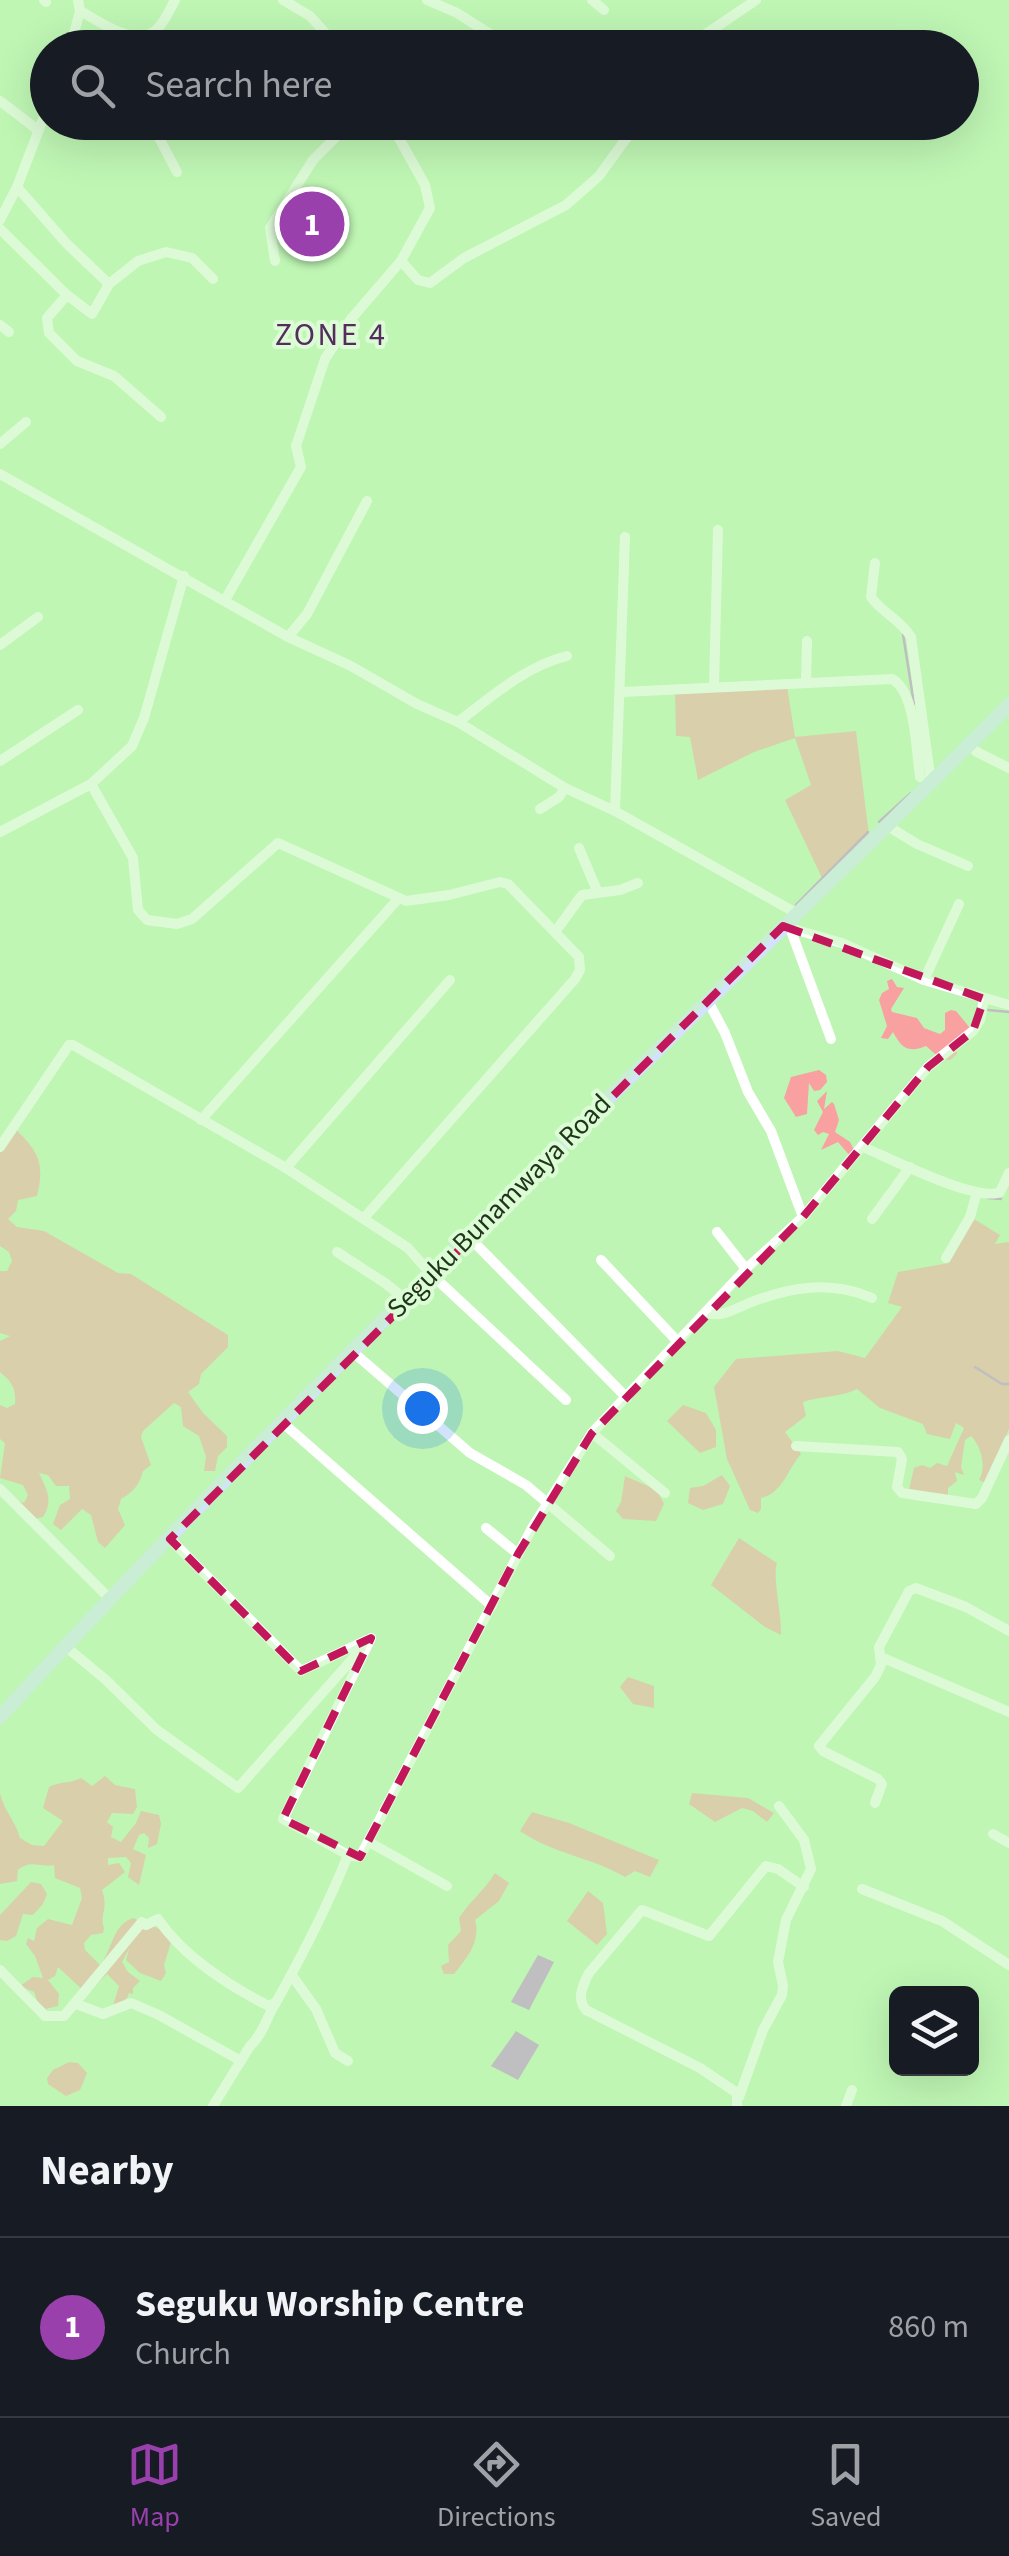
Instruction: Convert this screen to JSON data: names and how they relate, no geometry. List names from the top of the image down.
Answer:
{
  "streets": {
    "main road": ["Seguku Bunamwaya Road"]
  },
  "districts": ["ZONE 4"],
  "page": {
    "search": "Search here",
    "pins": "1",
    "heading": "Nearby",
    "list": [
      {
        "mark": "1",
        "name": "Seguku Worship Centre",
        "note": "Church",
        "value": "860 m"
      }
    ],
    "nav": ["Map", "Directions", "Saved"]
  }
}
